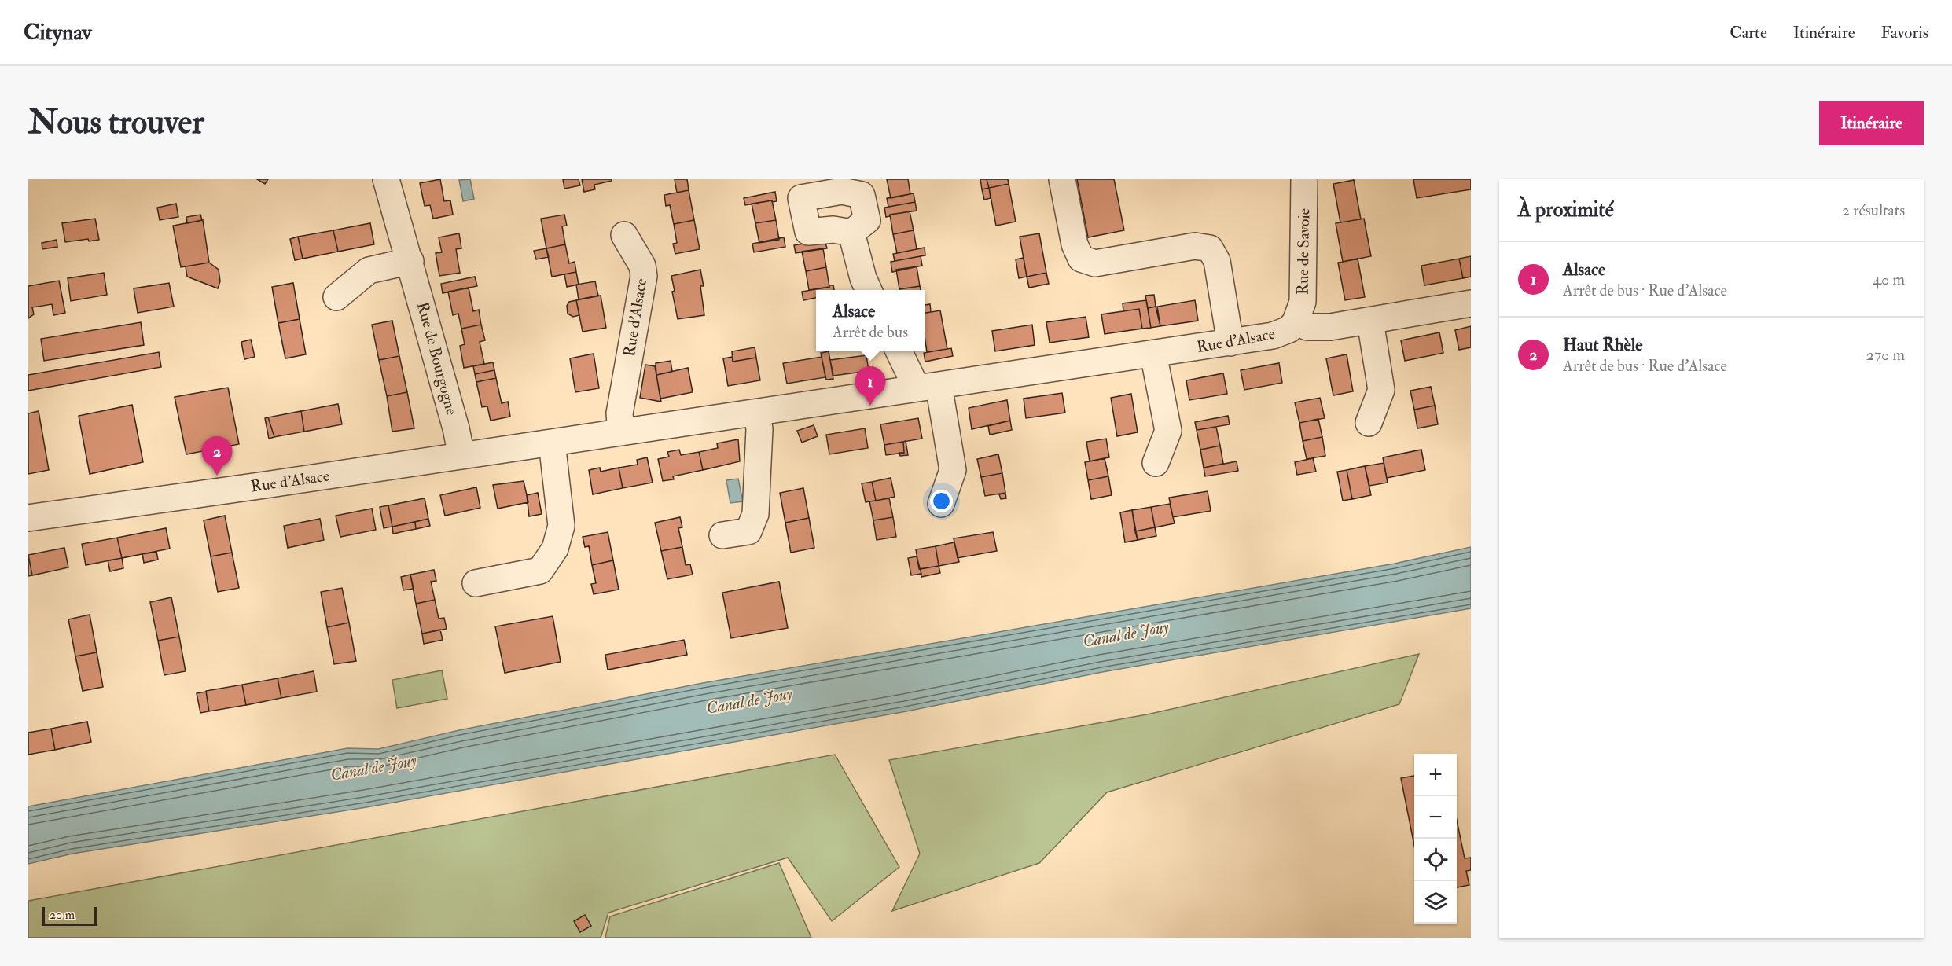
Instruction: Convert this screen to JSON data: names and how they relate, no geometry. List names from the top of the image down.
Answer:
{
  "streets": {
    "street": ["Rue de Savoie", "Rue d'Alsace", "Rue de Bourgogne"]
  },
  "crossings": [
    ["Rue de Savoie", "Rue d'Alsace"],
    ["Rue d'Alsace", "Rue de Bourgogne"]
  ],
  "water": ["Canal de Jouy"],
  "scale_bar": "20 m",
  "page": {
    "header": "Citynav",
    "nav": ["Carte", "Itinéraire", "Favoris"],
    "buttons": "Itinéraire",
    "title": "Nous trouver",
    "heading": ["À proximité", "2 résultats"],
    "list": [
      {
        "mark": "1",
        "name": "Alsace",
        "note": "Arrêt de bus · Rue d'Alsace",
        "value": "40 m"
      },
      {
        "mark": "2",
        "name": "Haut Rhèle",
        "note": "Arrêt de bus · Rue d'Alsace",
        "value": "270 m"
      }
    ],
    "popup": ["Alsace", "Arrêt de bus"],
    "pins": ["1", "2"],
    "map_buttons": ["+", "−"],
    "scale": "20 m"
  }
}
